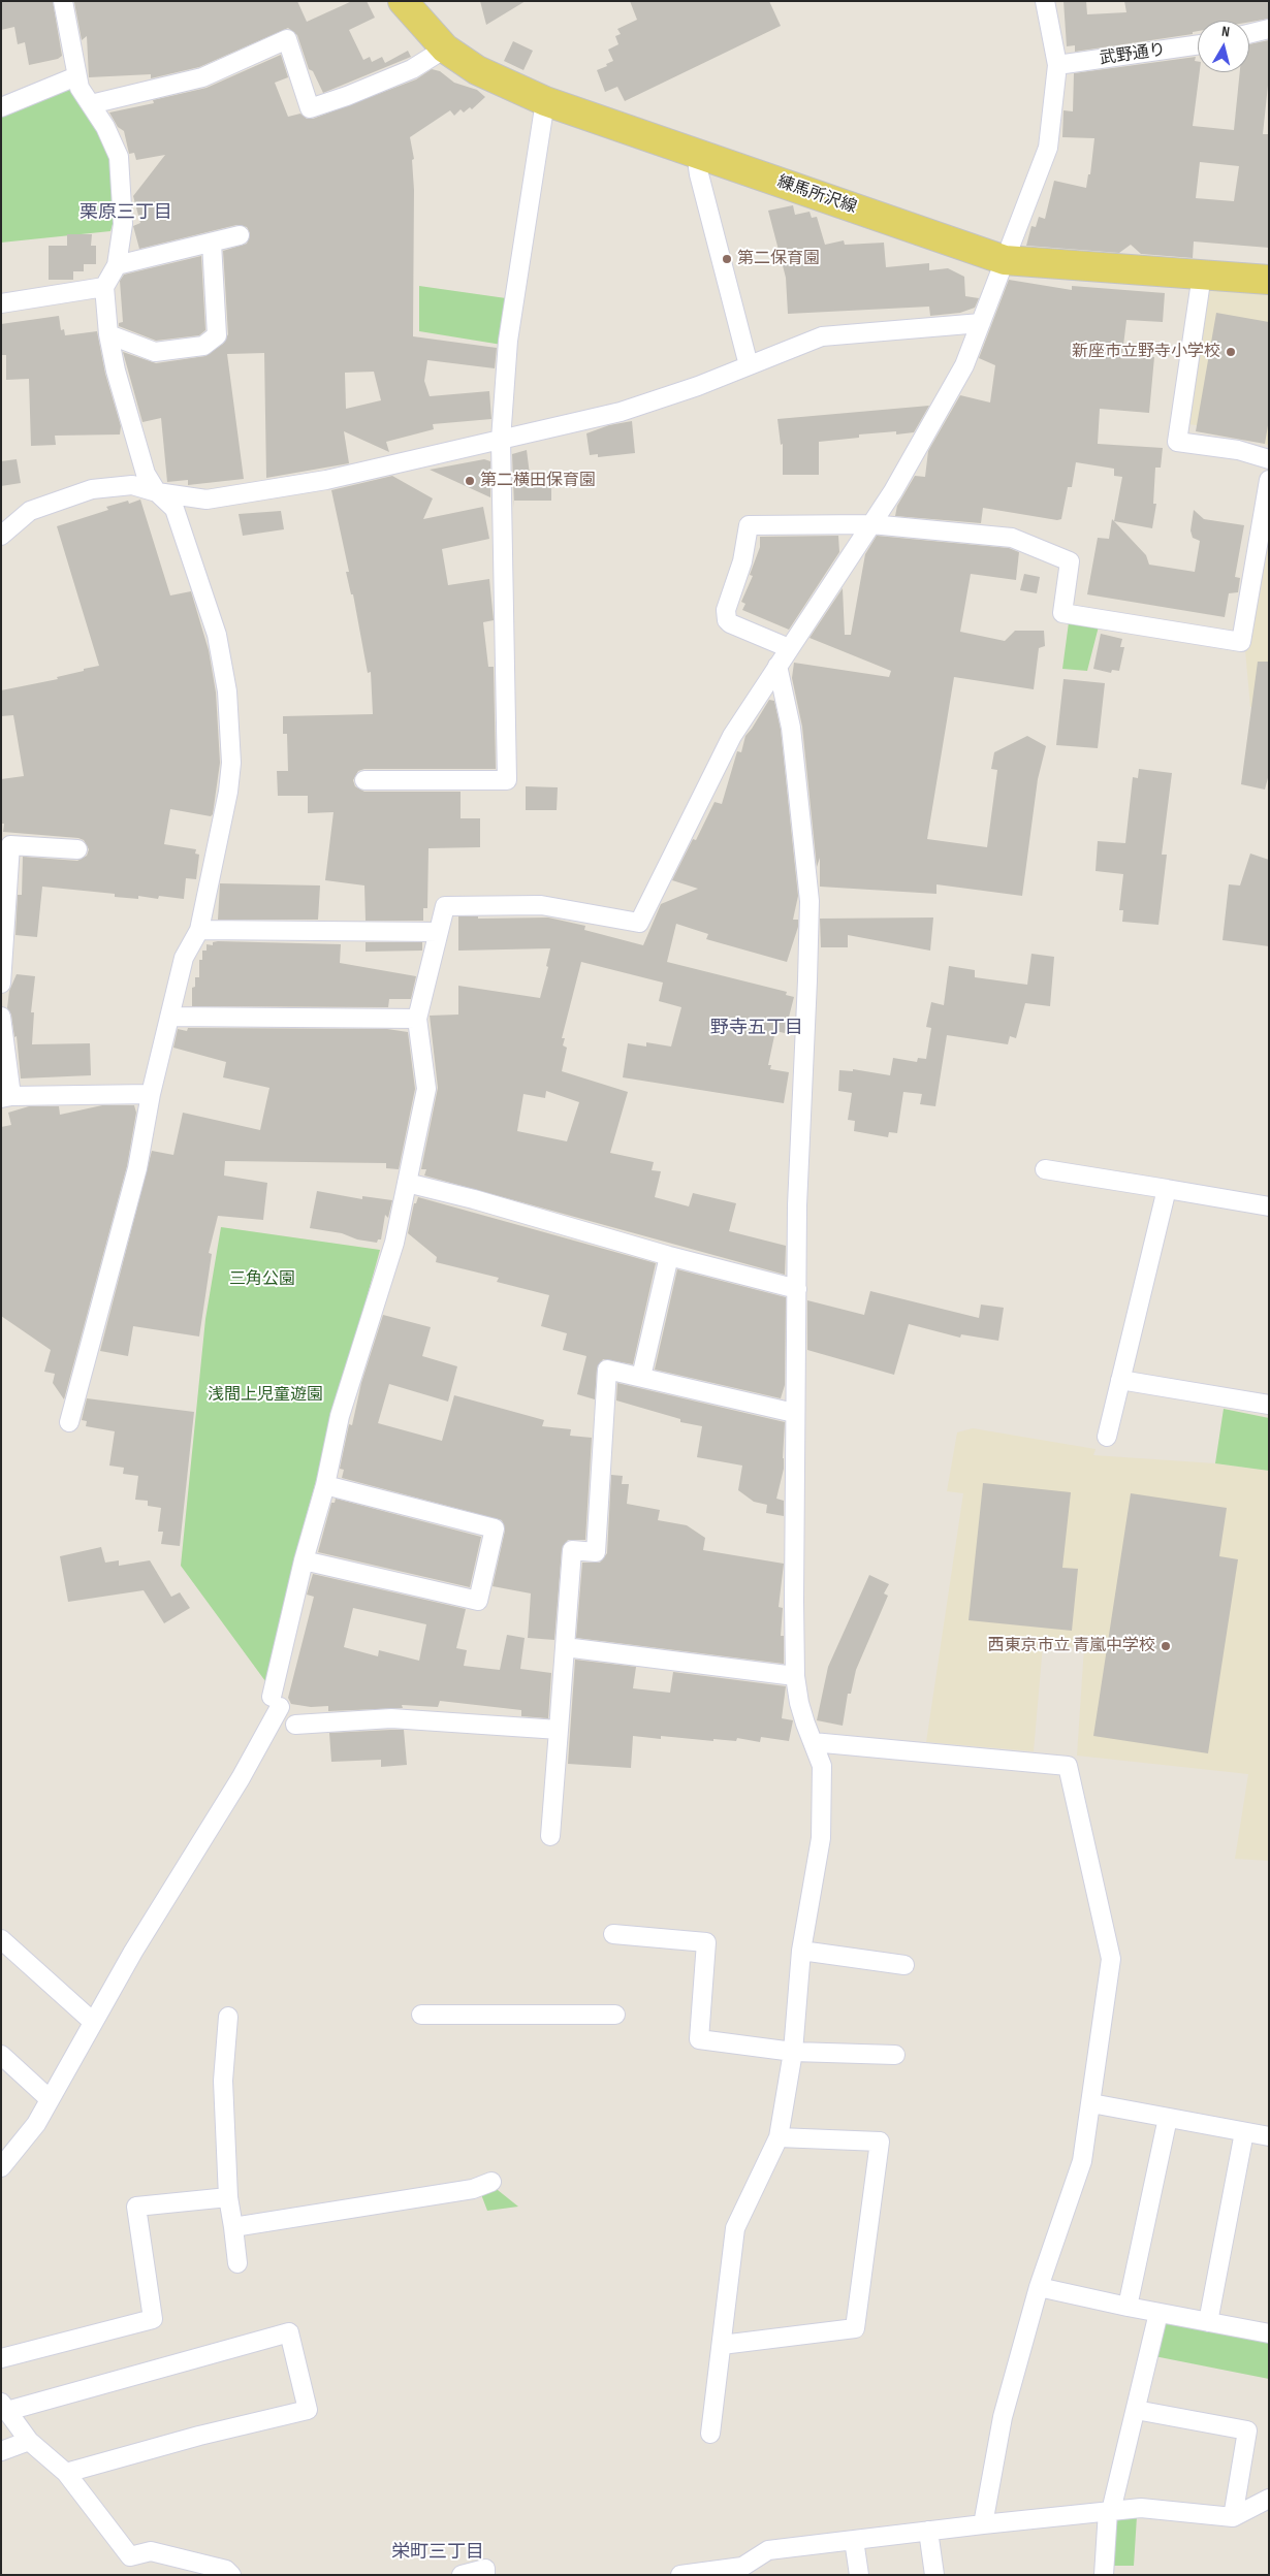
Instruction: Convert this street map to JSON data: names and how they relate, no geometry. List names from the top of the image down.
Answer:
{
  "streets": {
    "main road": ["練馬所沢線"],
    "street": ["武野通り"]
  },
  "districts": ["栗原三丁目", "野寺五丁目", "栄町三丁目"],
  "parks": ["三角公園", "浅間上児童遊園"],
  "places": [
    "第二保育園",
    "新座市立野寺小学校",
    "第二横田保育園",
    "西東京市立 青嵐中学校"
  ],
  "north": "top"
}
